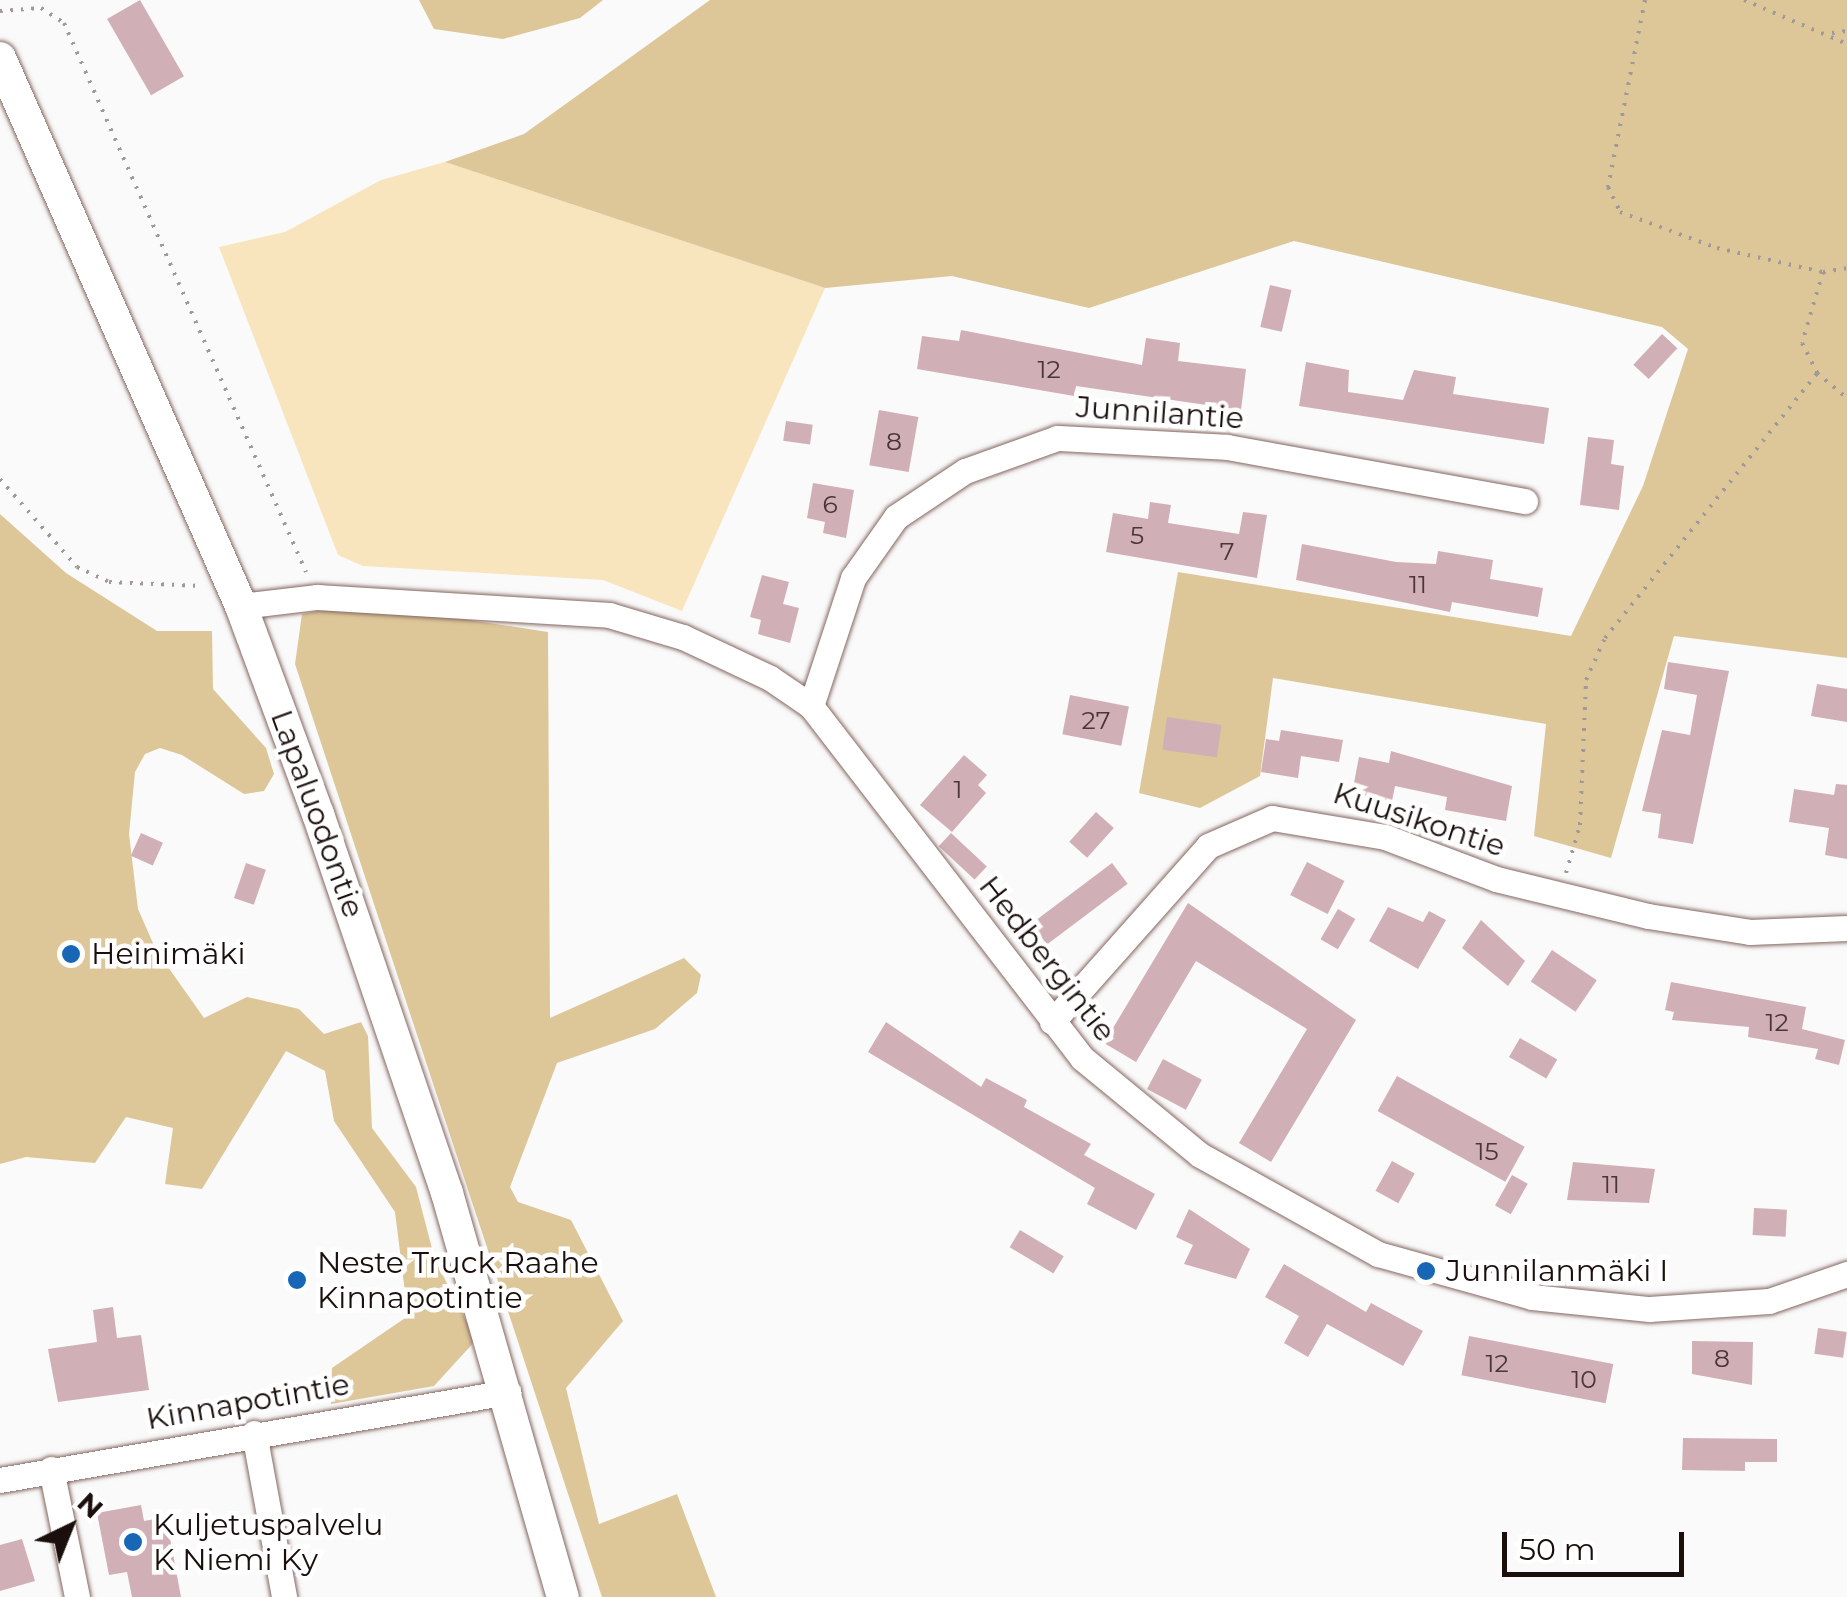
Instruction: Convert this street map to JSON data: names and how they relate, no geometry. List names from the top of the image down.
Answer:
{
  "streets": {
    "main road": ["Lapaluodontie"],
    "street": [
      "Junnilantie",
      "Kuusikontie",
      "Hedbergintie",
      "Kinnapotintie"
    ]
  },
  "crossings": [
    ["Junnilantie", "Hedbergintie"],
    ["Lapaluodontie", "Hedbergintie"],
    ["Lapaluodontie", "Kinnapotintie"],
    ["Kuusikontie", "Hedbergintie"]
  ],
  "places": [
    "Heinimäki",
    "Junnilanmäki I",
    "Neste Truck Raahe Kinnapotintie",
    "Kuljetuspalvelu K Niemi Ky"
  ],
  "house_numbers": [
    "12",
    "8",
    "6",
    "5",
    "7",
    "11",
    "27",
    "1",
    "12",
    "15",
    "11",
    "8",
    "12",
    "10"
  ],
  "scale_bar": "50 m",
  "north": "top right"
}
